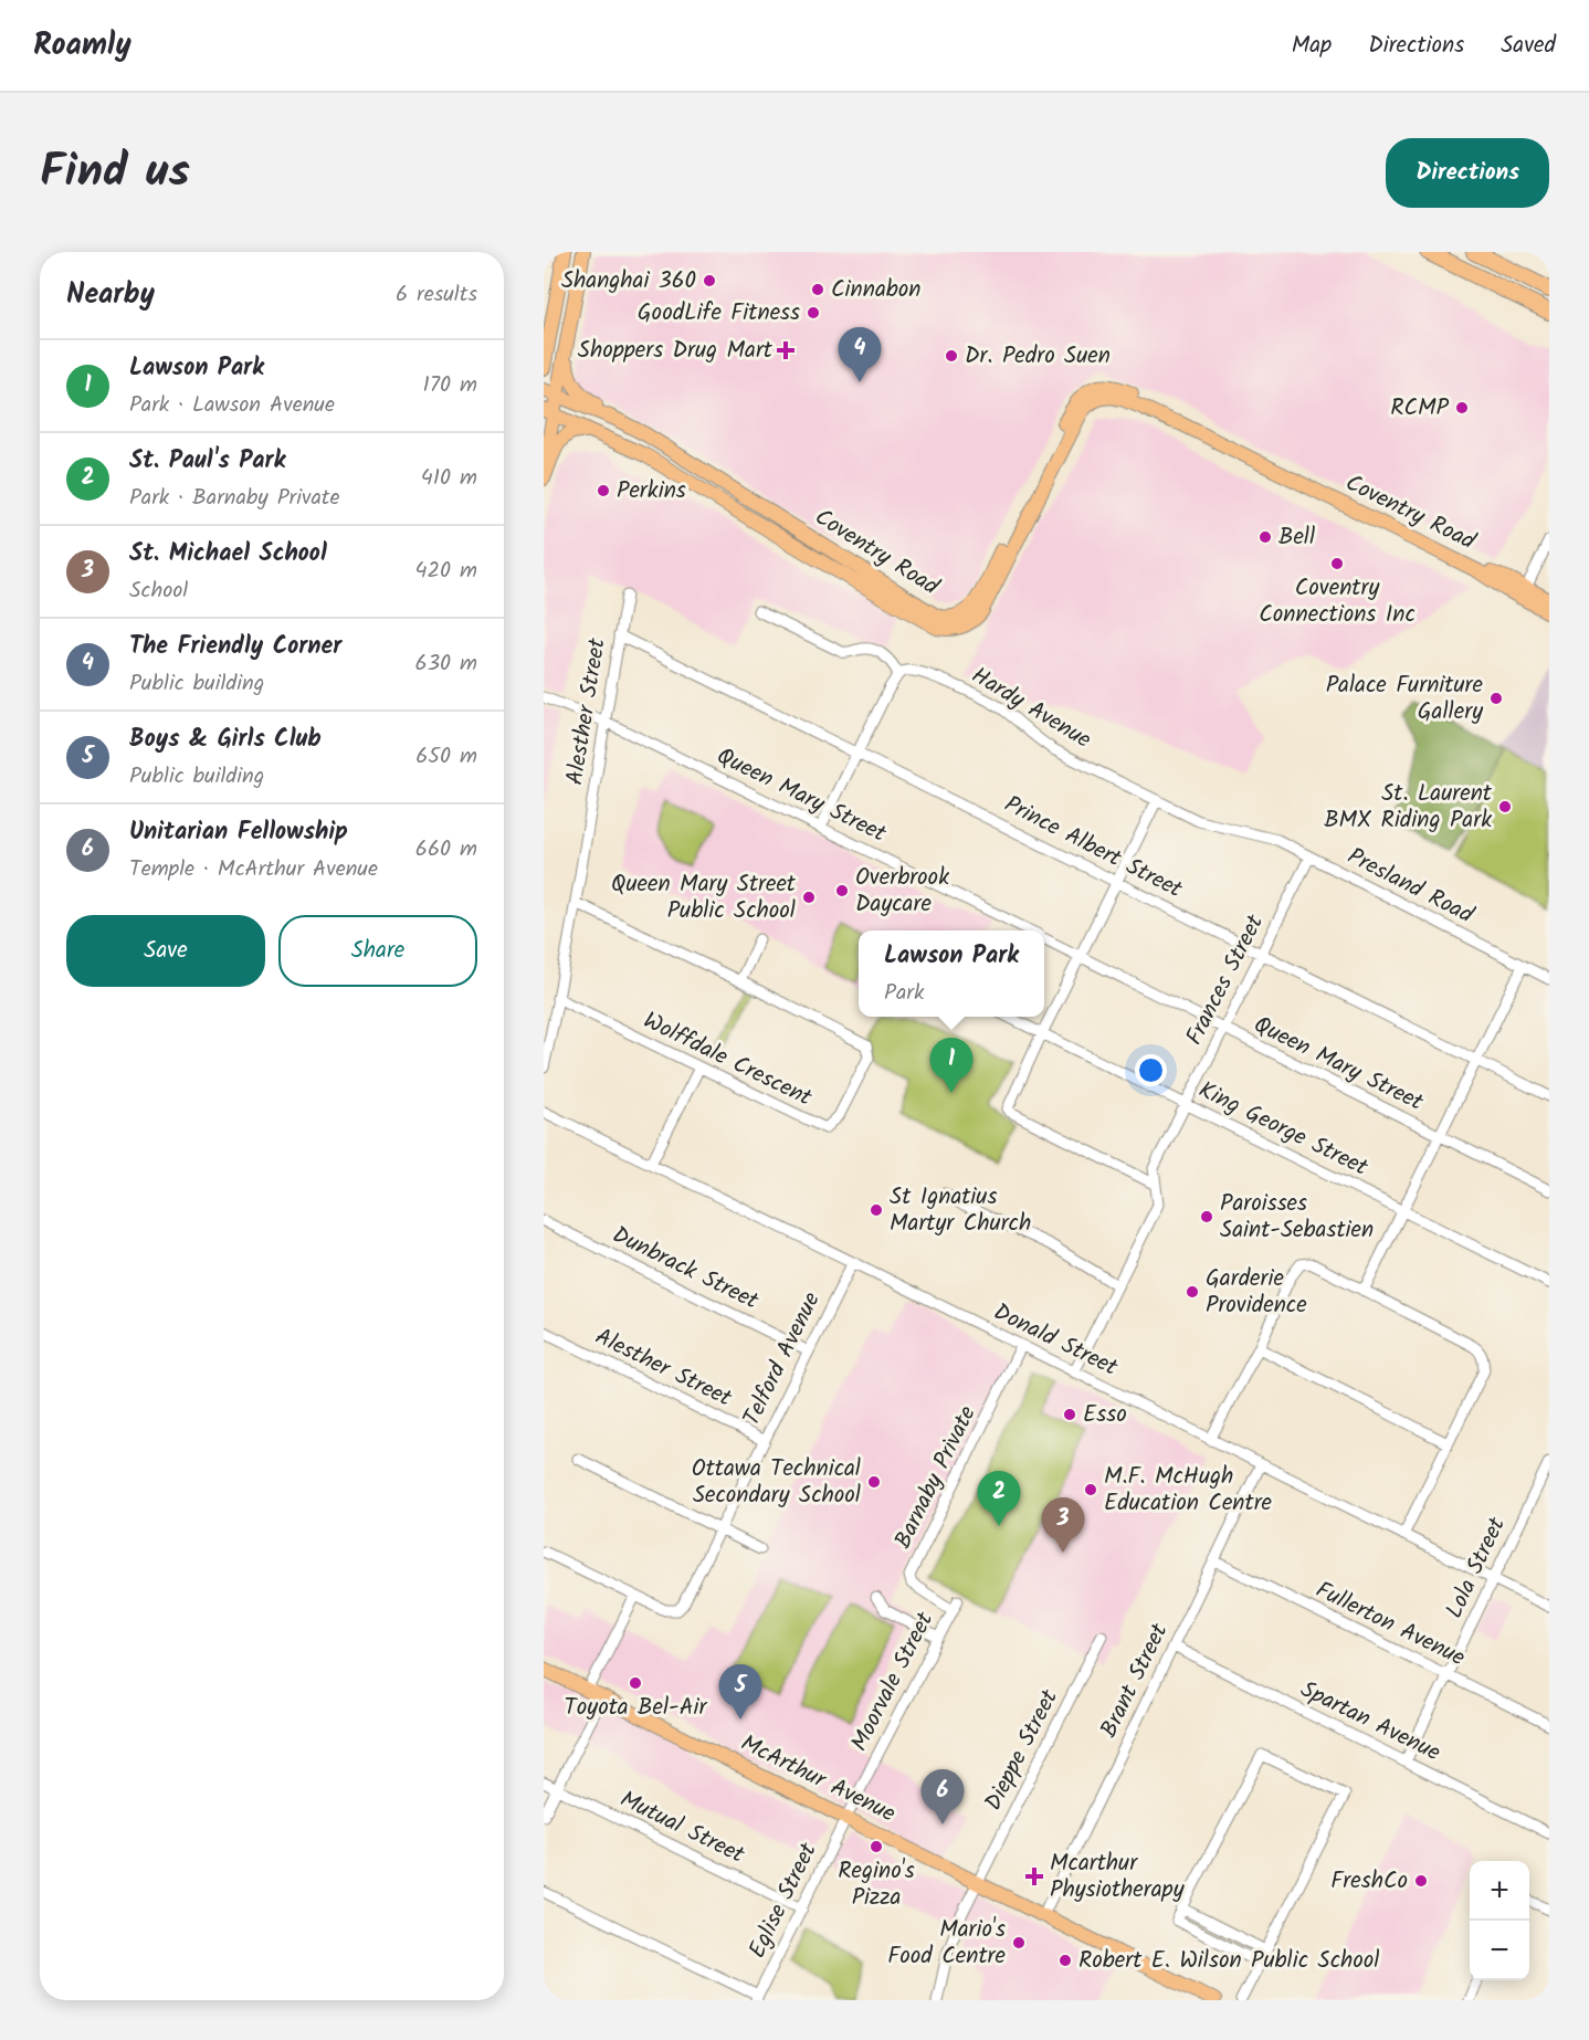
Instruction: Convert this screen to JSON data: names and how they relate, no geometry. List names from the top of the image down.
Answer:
{
  "streets": {
    "main road": ["Coventry Road", "McArthur Avenue"],
    "street": [
      "Hardy Avenue",
      "Alesther Street",
      "Queen Mary Street",
      "Prince Albert Street",
      "Presland Road",
      "Frances Street",
      "Wolffdale Crescent",
      "King George Street",
      "Dunbrack Street",
      "Donald Street",
      "Telford Avenue",
      "Barnaby Private",
      "Lola Street",
      "Fullerton Avenue",
      "Brant Street",
      "Moorvale Street",
      "Spartan Avenue",
      "Dieppe Street",
      "Mutual Street",
      "Eglise Street"
    ]
  },
  "crossings": [
    ["Hardy Avenue", "Presland Road"],
    ["Alesther Street", "Queen Mary Street"],
    ["Alesther Street", "Prince Albert Street"],
    ["Alesther Street", "Wolffdale Crescent"],
    ["Alesther Street", "Telford Avenue"],
    ["Queen Mary Street", "Frances Street"],
    ["Prince Albert Street", "Frances Street"],
    ["Presland Road", "Frances Street"],
    ["Frances Street", "King George Street"],
    ["Frances Street", "Donald Street"],
    ["Dunbrack Street", "Telford Avenue"],
    ["Donald Street", "Telford Avenue"],
    ["Donald Street", "Barnaby Private"],
    ["Donald Street", "Lola Street"],
    ["Donald Street", "Brant Street"],
    ["Barnaby Private", "Moorvale Street"],
    ["Lola Street", "Fullerton Avenue"],
    ["Lola Street", "Spartan Avenue"],
    ["Fullerton Avenue", "Brant Street"],
    ["Brant Street", "Spartan Avenue"],
    ["Brant Street", "McArthur Avenue"],
    ["Moorvale Street", "McArthur Avenue"],
    ["Moorvale Street", "Eglise Street"],
    ["Dieppe Street", "McArthur Avenue"],
    ["McArthur Avenue", "Eglise Street"],
    ["Mutual Street", "Eglise Street"]
  ],
  "places": {
    "other": [
      "Shanghai 360",
      "Cinnabon",
      "GoodLife Fitness",
      "Dr. Pedro Suen",
      "RCMP",
      "Perkins",
      "Bell",
      "Coventry Connections Inc",
      "Palace Furniture Gallery",
      "St. Laurent BMX Riding Park",
      "Overbrook Daycare",
      "Queen Mary Street Public School",
      "St Ignatius Martyr Church",
      "Paroisses Saint-Sebastien",
      "Garderie Providence",
      "Esso",
      "Ottawa Technical Secondary School",
      "M.F. McHugh Education Centre",
      "Toyota Bel-Air",
      "Regino's Pizza",
      "FreshCo",
      "Mario's Food Centre",
      "Robert E. Wilson Public School"
    ],
    "health": ["Shoppers Drug Mart", "Mcarthur Physiotherapy"]
  },
  "page": {
    "header": "Roamly",
    "nav": ["Map", "Directions", "Saved"],
    "title": "Find us",
    "buttons": [
      "Directions",
      ["Save", "Share"]
    ],
    "heading": ["Nearby", "6 results"],
    "pins": [
      "4",
      "1",
      "2",
      "3",
      "5",
      "6"
    ],
    "list": [
      {
        "mark": "1",
        "name": "Lawson Park",
        "note": "Park · Lawson Avenue",
        "value": "170 m"
      },
      {
        "mark": "2",
        "name": "St. Paul's Park",
        "note": "Park · Barnaby Private",
        "value": "410 m"
      },
      {
        "mark": "3",
        "name": "St. Michael School",
        "note": "School",
        "value": "420 m"
      },
      {
        "mark": "4",
        "name": "The Friendly Corner",
        "note": "Public building",
        "value": "630 m"
      },
      {
        "mark": "5",
        "name": "Boys & Girls Club",
        "note": "Public building",
        "value": "650 m"
      },
      {
        "mark": "6",
        "name": "Unitarian Fellowship",
        "note": "Temple · McArthur Avenue",
        "value": "660 m"
      }
    ],
    "popup": ["Lawson Park", "Park"],
    "map_buttons": ["+", "−"]
  }
}
